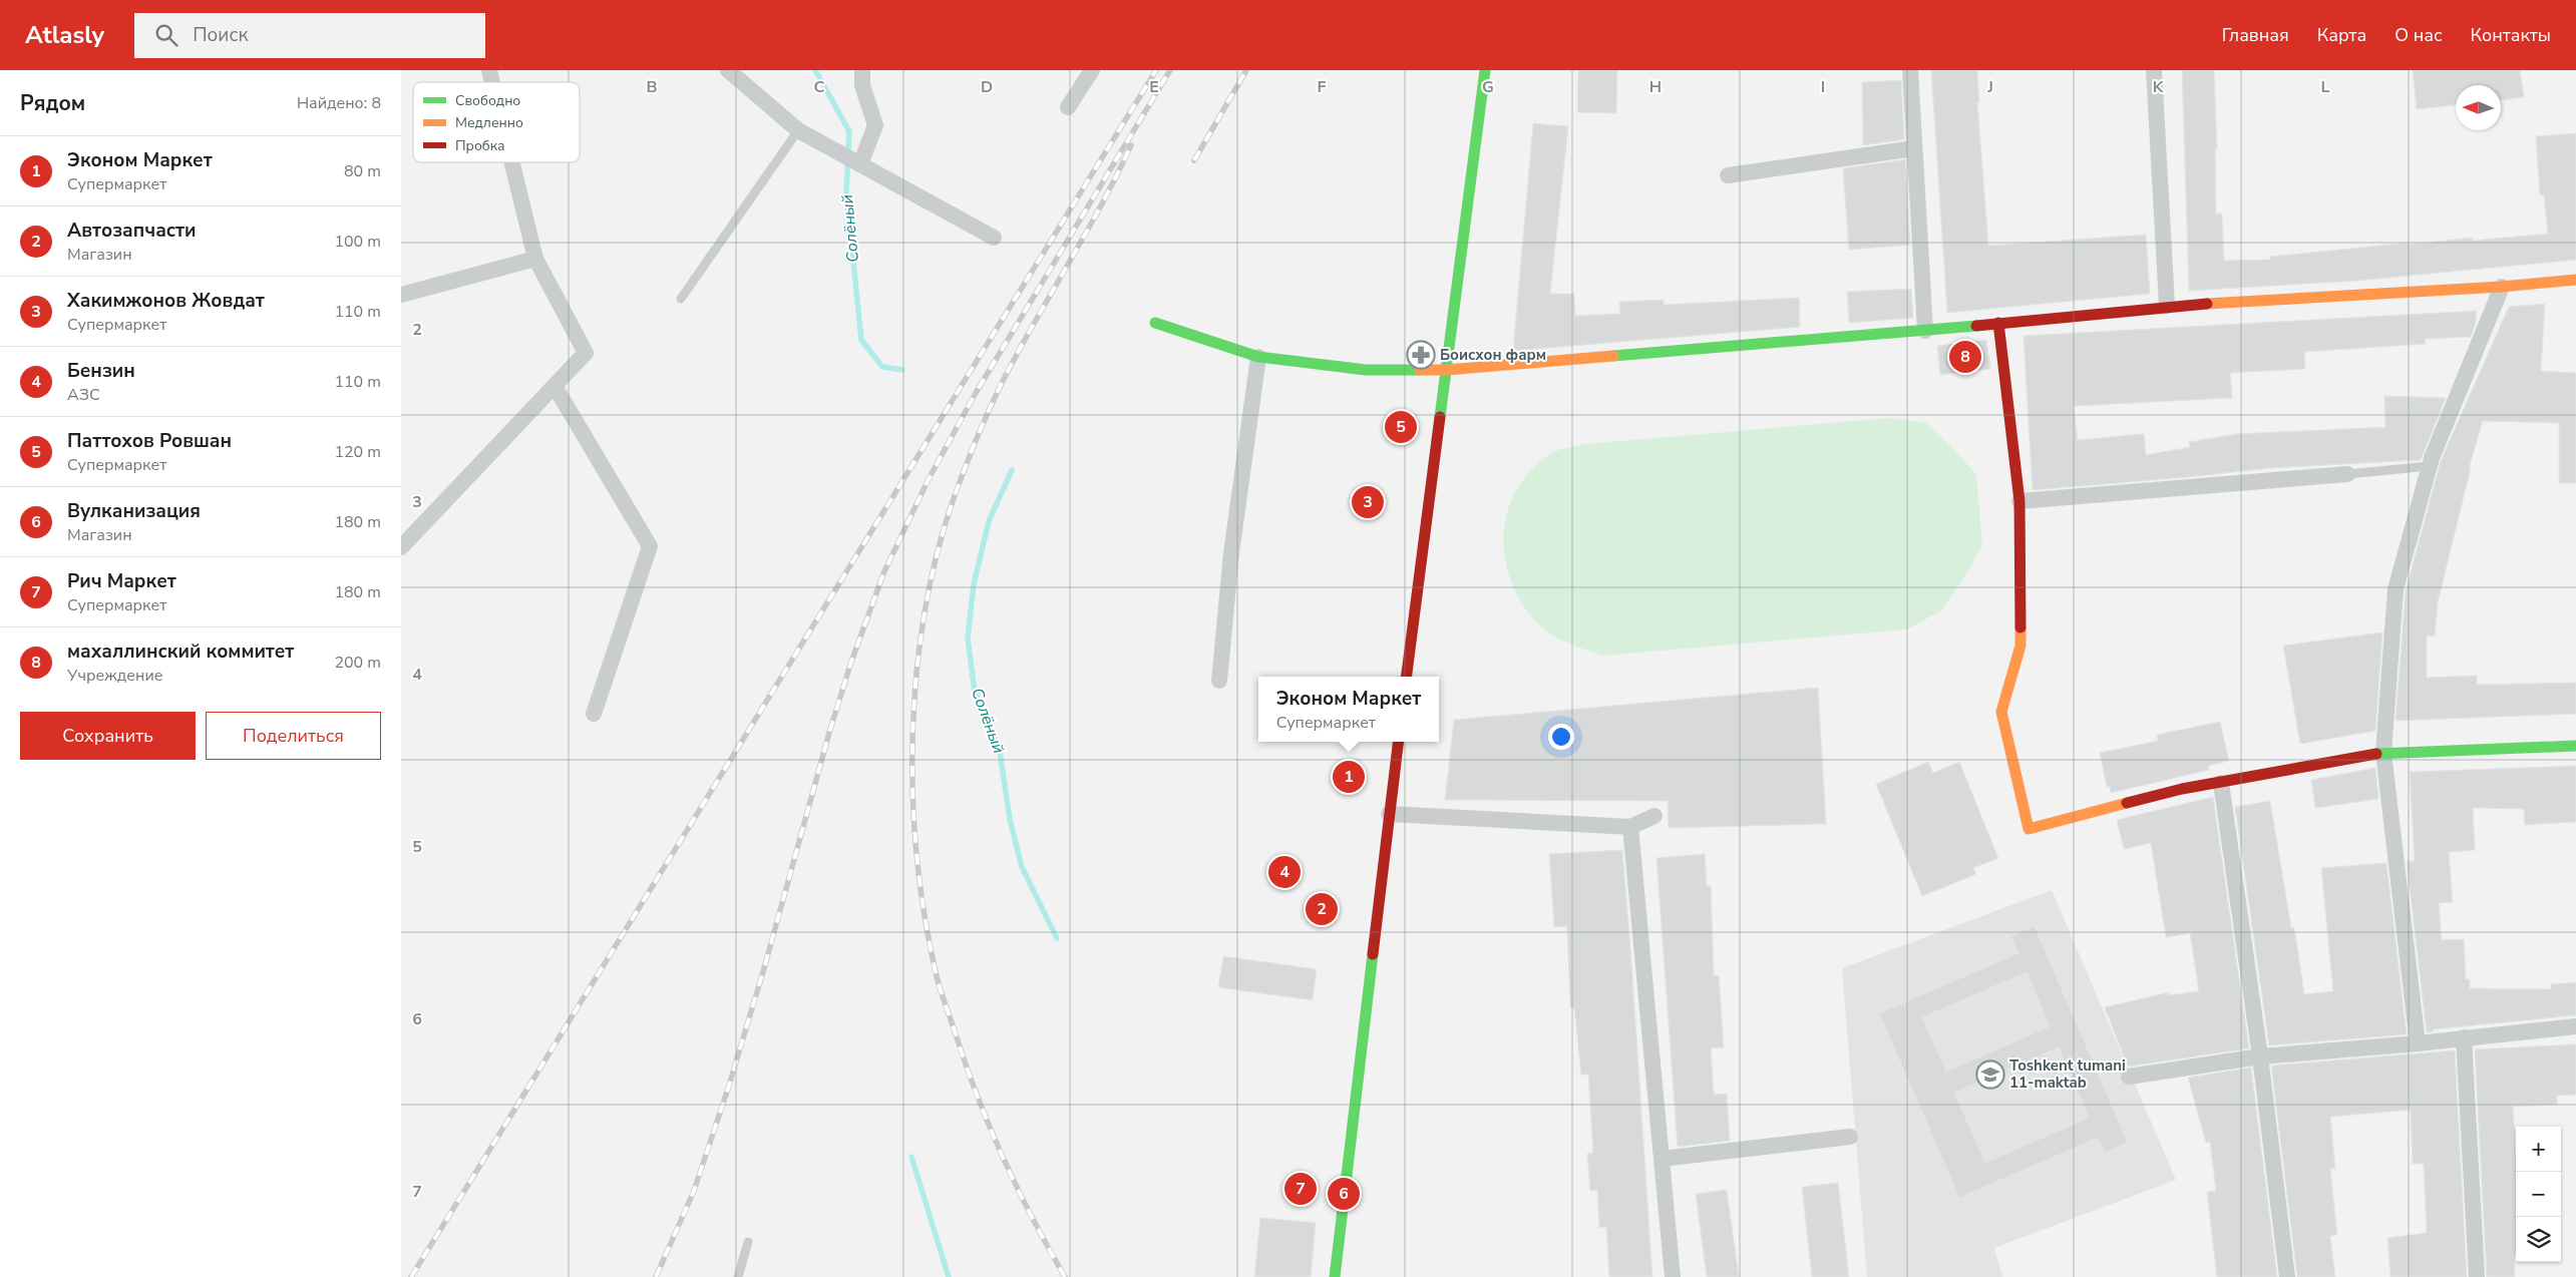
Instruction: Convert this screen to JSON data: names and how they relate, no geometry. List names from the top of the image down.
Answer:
{
  "water": ["Солёный"],
  "places": {
    "pharmacy": ["Боисхон фарм"],
    "school or university": ["Toshkent tumani 11-maktab"]
  },
  "legend": ["Свободно", "Медленно", "Пробка"],
  "north": "left",
  "page": {
    "header": "Atlasly",
    "search": "Поиск",
    "nav": [
      "Главная",
      "Карта",
      "О нас",
      "Контакты"
    ],
    "heading": ["Рядом", "Найдено: 8"],
    "list": [
      {
        "mark": "1",
        "name": "Эконом Маркет",
        "note": "Супермаркет",
        "value": "80 m"
      },
      {
        "mark": "2",
        "name": "Автозапчасти",
        "note": "Магазин",
        "value": "100 m"
      },
      {
        "mark": "3",
        "name": "Хакимжонов Жовдат",
        "note": "Супермаркет",
        "value": "110 m"
      },
      {
        "mark": "4",
        "name": "Бензин",
        "note": "АЗС",
        "value": "110 m"
      },
      {
        "mark": "5",
        "name": "Паттохов Ровшан",
        "note": "Супермаркет",
        "value": "120 m"
      },
      {
        "mark": "6",
        "name": "Вулканизация",
        "note": "Магазин",
        "value": "180 m"
      },
      {
        "mark": "7",
        "name": "Рич Маркет",
        "note": "Супермаркет",
        "value": "180 m"
      },
      {
        "mark": "8",
        "name": "махаллинский коммитет",
        "note": "Учреждение",
        "value": "200 m"
      }
    ],
    "pins": [
      "8",
      "5",
      "3",
      "1",
      "4",
      "2",
      "7",
      "6"
    ],
    "popup": ["Эконом Маркет", "Супермаркет"],
    "buttons": ["Сохранить", "Поделиться"],
    "map_buttons": ["+", "−"]
  },
  "grid": {
    "columns": [
      "B",
      "C",
      "D",
      "E",
      "F",
      "G",
      "H",
      "I",
      "J",
      "K",
      "L"
    ],
    "rows": [
      "2",
      "3",
      "4",
      "5",
      "6",
      "7"
    ]
  }
}
